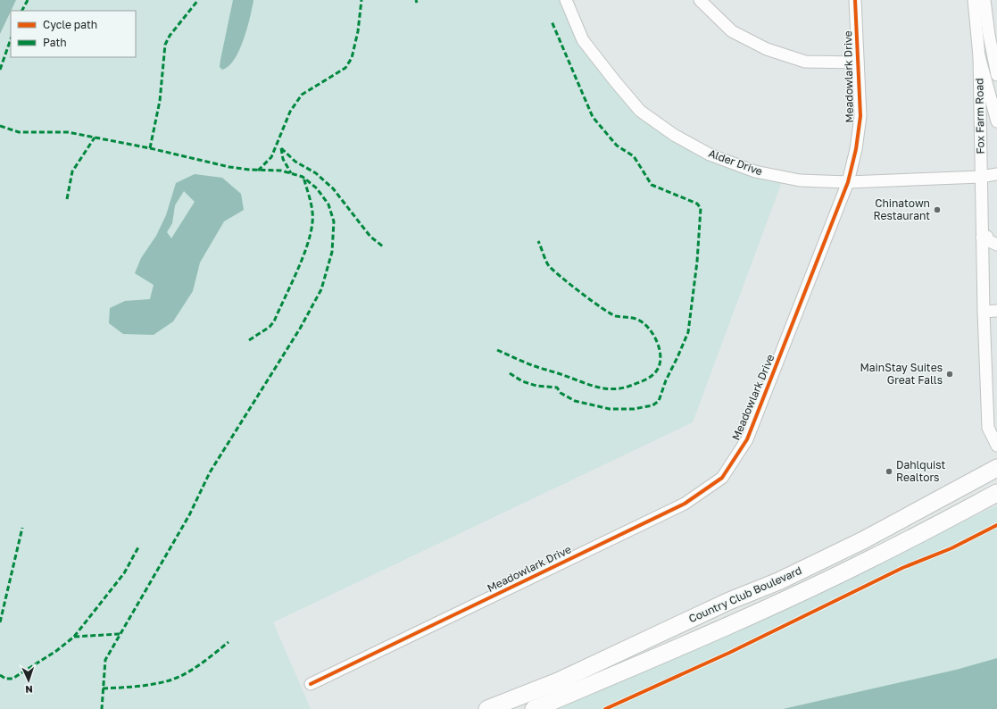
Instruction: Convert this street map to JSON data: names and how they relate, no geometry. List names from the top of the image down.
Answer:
{
  "streets": {
    "highway": ["Country Club Boulevard"],
    "street": ["Meadowlark Drive", "Fox Farm Road", "Alder Drive"]
  },
  "crossings": [
    ["Meadowlark Drive", "Alder Drive"],
    ["Fox Farm Road", "Alder Drive"]
  ],
  "places": ["Chinatown Restaurant", "MainStay Suites Great Falls", "Dahlquist Realtors"],
  "legend": ["Cycle path", "Path"],
  "north": "bottom"
}
